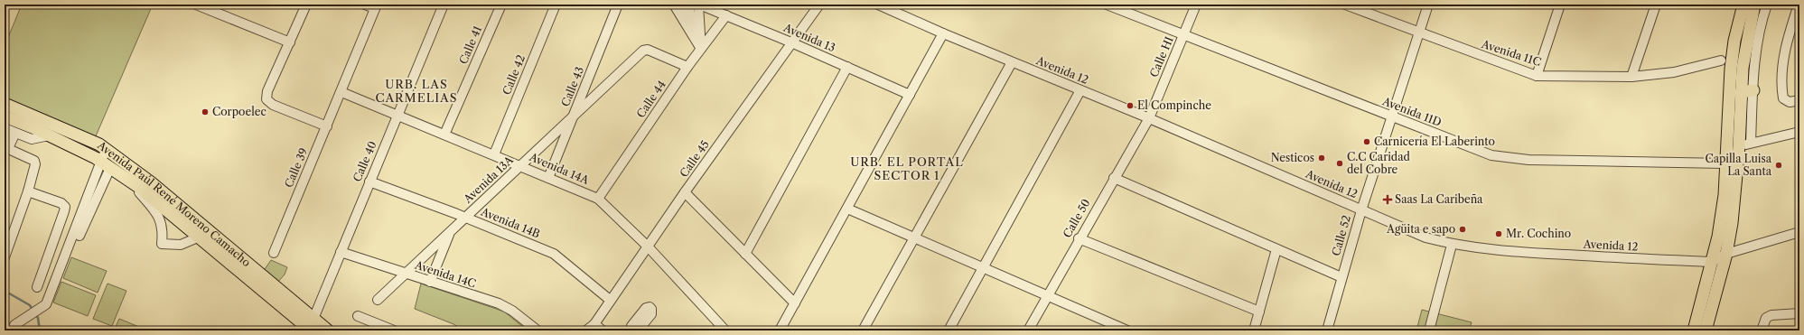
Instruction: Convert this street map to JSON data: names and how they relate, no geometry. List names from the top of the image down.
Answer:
{
  "streets": {
    "main road": ["Avenida Paúl René Moreno Camacho"],
    "street": [
      "Avenida 13",
      "Calle 41",
      "Avenida 11C",
      "Calle HI",
      "Avenida 12",
      "Calle 42",
      "Calle 43",
      "Calle 44",
      "Avenida 11D",
      "Calle 45",
      "Calle 40",
      "Calle 39",
      "Avenida 14A",
      "Avenida 13A",
      "Calle 50",
      "Avenida 14B",
      "Calle 52",
      "Avenida 14C"
    ]
  },
  "crossings": [
    ["Avenida 13", "Calle 44"],
    ["Avenida 13", "Calle 45"],
    ["Calle 41", "Avenida 14A"],
    ["Avenida 11C", "Calle 52"],
    ["Calle HI", "Avenida 12"],
    ["Calle HI", "Avenida 11D"],
    ["Calle HI", "Calle 50"],
    ["Avenida 12", "Calle 50"],
    ["Avenida 12", "Calle 52"],
    ["Calle 42", "Avenida 14A"],
    ["Calle 43", "Avenida 14A"],
    ["Calle 44", "Avenida 14A"],
    ["Calle 44", "Avenida 13A"],
    ["Avenida 11D", "Calle 52"],
    ["Calle 45", "Avenida 14A"],
    ["Calle 45", "Avenida 14B"],
    ["Calle 40", "Avenida 14A"],
    ["Calle 40", "Avenida Paúl René Moreno Camacho"],
    ["Calle 40", "Avenida 14B"],
    ["Calle 40", "Avenida 14C"],
    ["Calle 39", "Avenida 14A"]
  ],
  "districts": ["URB. LAS CARMELIAS", "URB. EL PORTAL SECTOR 1"],
  "places": {
    "other": [
      "El Compinche",
      "Corpoelec",
      "Carnicería El Laberinto",
      "Nesticos",
      "C.C Caridad del Cobre",
      "Capilla Luisa La Santa",
      "Agüita e sapo",
      "Mr. Cochino"
    ],
    "health": ["Saas La Caribeña"]
  }
}
